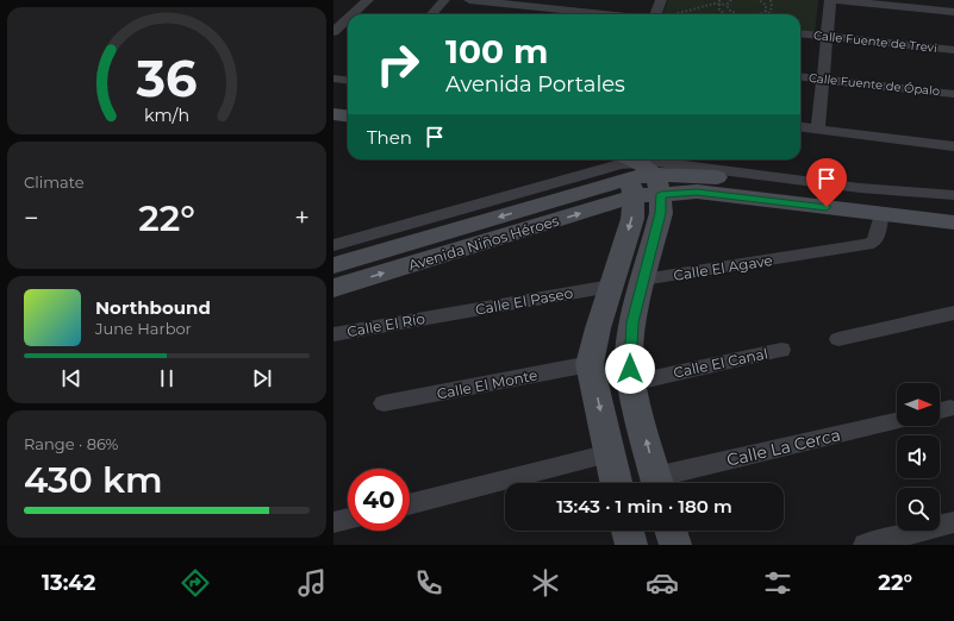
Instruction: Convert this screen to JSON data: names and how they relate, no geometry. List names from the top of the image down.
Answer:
{
  "streets": {
    "main road": ["Avenida Niños Héroes"],
    "street": [
      "Calle Fuente de Trevi",
      "Calle Fuente de Ópalo",
      "Calle El Agave",
      "Calle El Paseo",
      "Calle El Río",
      "Calle El Canal",
      "Calle El Monte",
      "Calle La Cerca"
    ]
  },
  "crossings": [
    ["Calle El Paseo", "Calle El Río"]
  ],
  "north": "right",
  "page": {
    "turn": ["100 m", "Avenida Portales"],
    "then": "Then",
    "tile": [
      "Climate",
      ["Range · 86%", "430 km"]
    ],
    "heat": ["−", "22°", "+"],
    "song": ["Northbound", "June Harbor"],
    "limit": "40",
    "trip": "13:43 · 1 min · 180 m",
    "tabs": ["13:42", "22°"],
    "gauge": ["36", "km/h"]
  }
}
